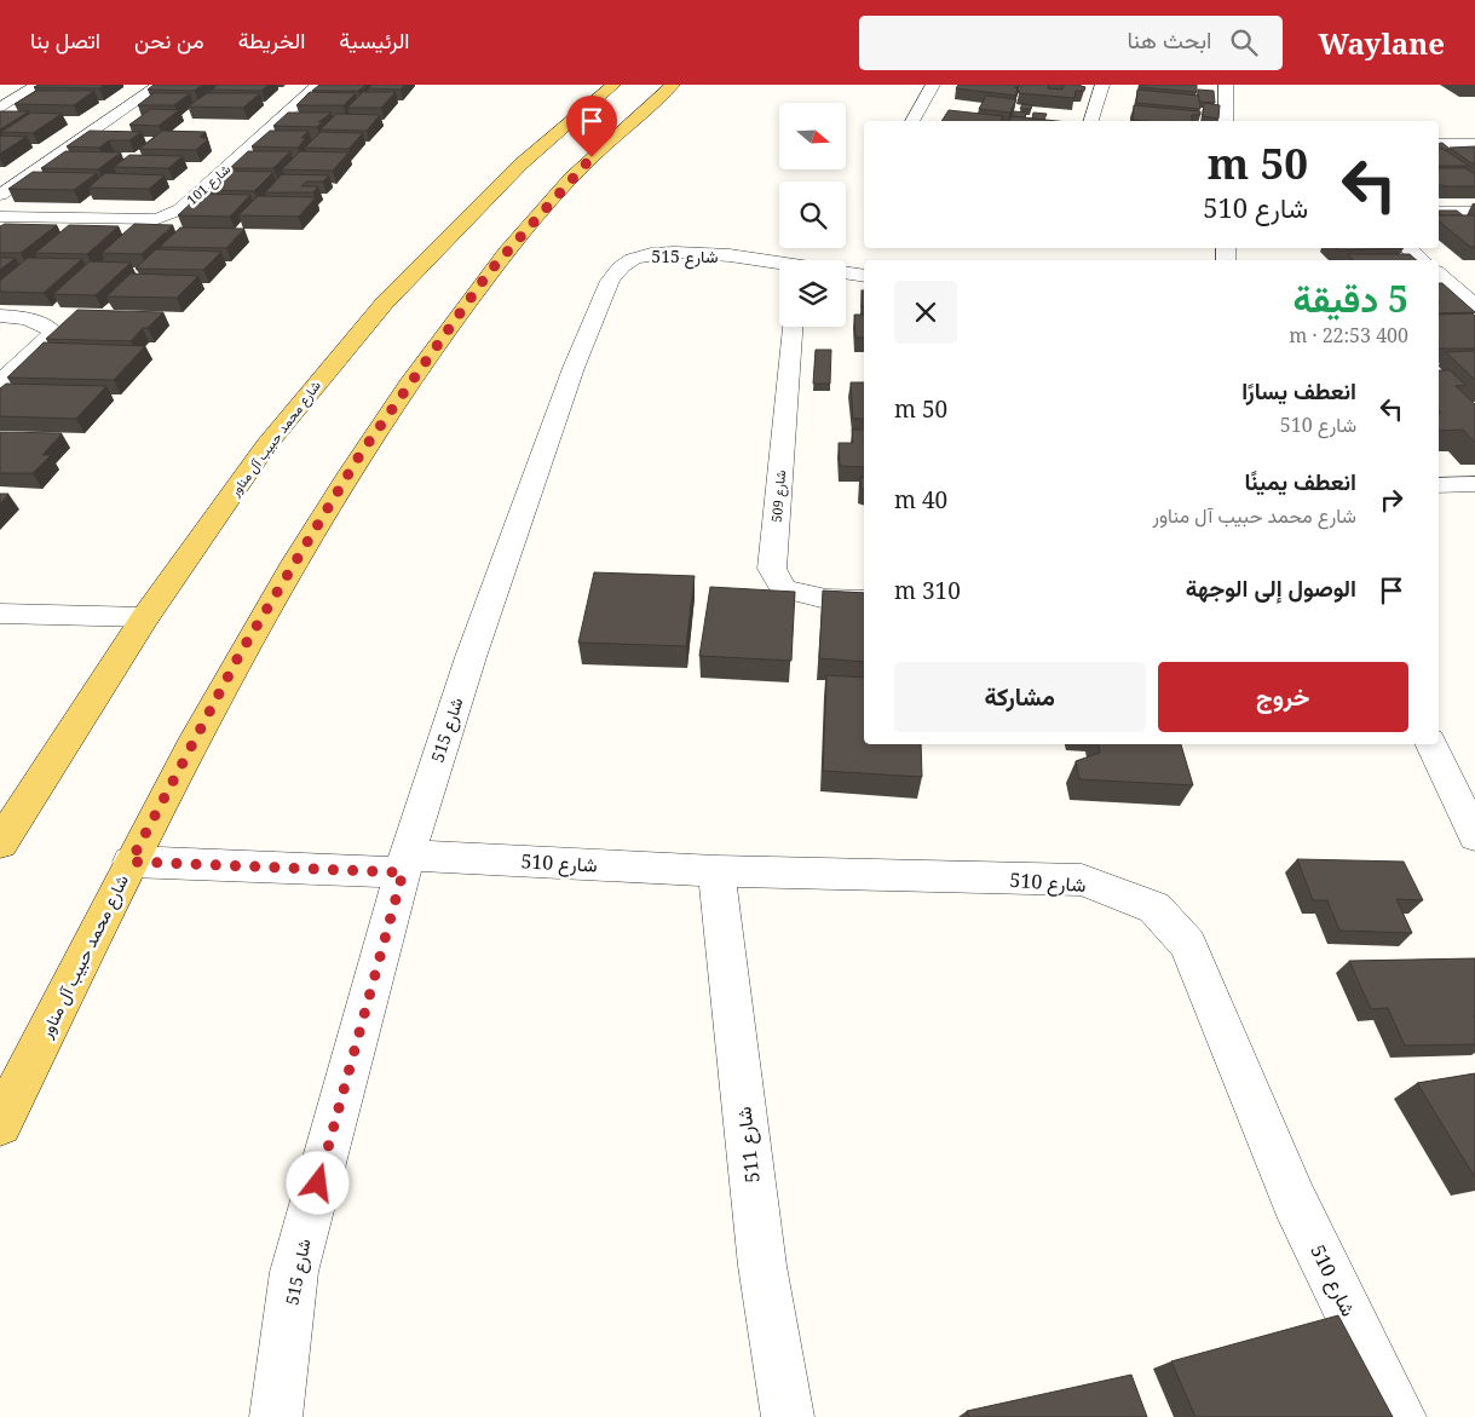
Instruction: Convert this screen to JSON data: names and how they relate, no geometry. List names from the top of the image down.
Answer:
{
  "streets": {
    "main road": ["شارع محمد حبيب آل مناور"],
    "street": [
      "شارع 101",
      "شارع 515",
      "شارع 509",
      "شارع 510",
      "شارع 511"
    ]
  },
  "crossings": [
    ["شارع 515", "شارع 510"],
    ["شارع محمد حبيب آل مناور", "شارع 510"],
    ["شارع 510", "شارع 511"]
  ],
  "north": "right",
  "page": {
    "header": "Waylane",
    "search": "ابحث هنا",
    "nav": [
      "الرئيسية",
      "الخريطة",
      "من نحن",
      "اتصل بنا"
    ],
    "turn": ["50 m", "شارع 510"],
    "heading": ["5 دقيقة", "400 m · 22:53"],
    "list": [
      {
        "name": "انعطف يسارًا",
        "note": "شارع 510",
        "value": "50 m"
      },
      {
        "name": "انعطف يمينًا",
        "note": "شارع محمد حبيب آل مناور",
        "value": "40 m"
      },
      {
        "name": "الوصول إلى الوجهة",
        "value": "310 m"
      }
    ],
    "buttons": ["خروج", "مشاركة"]
  }
}
